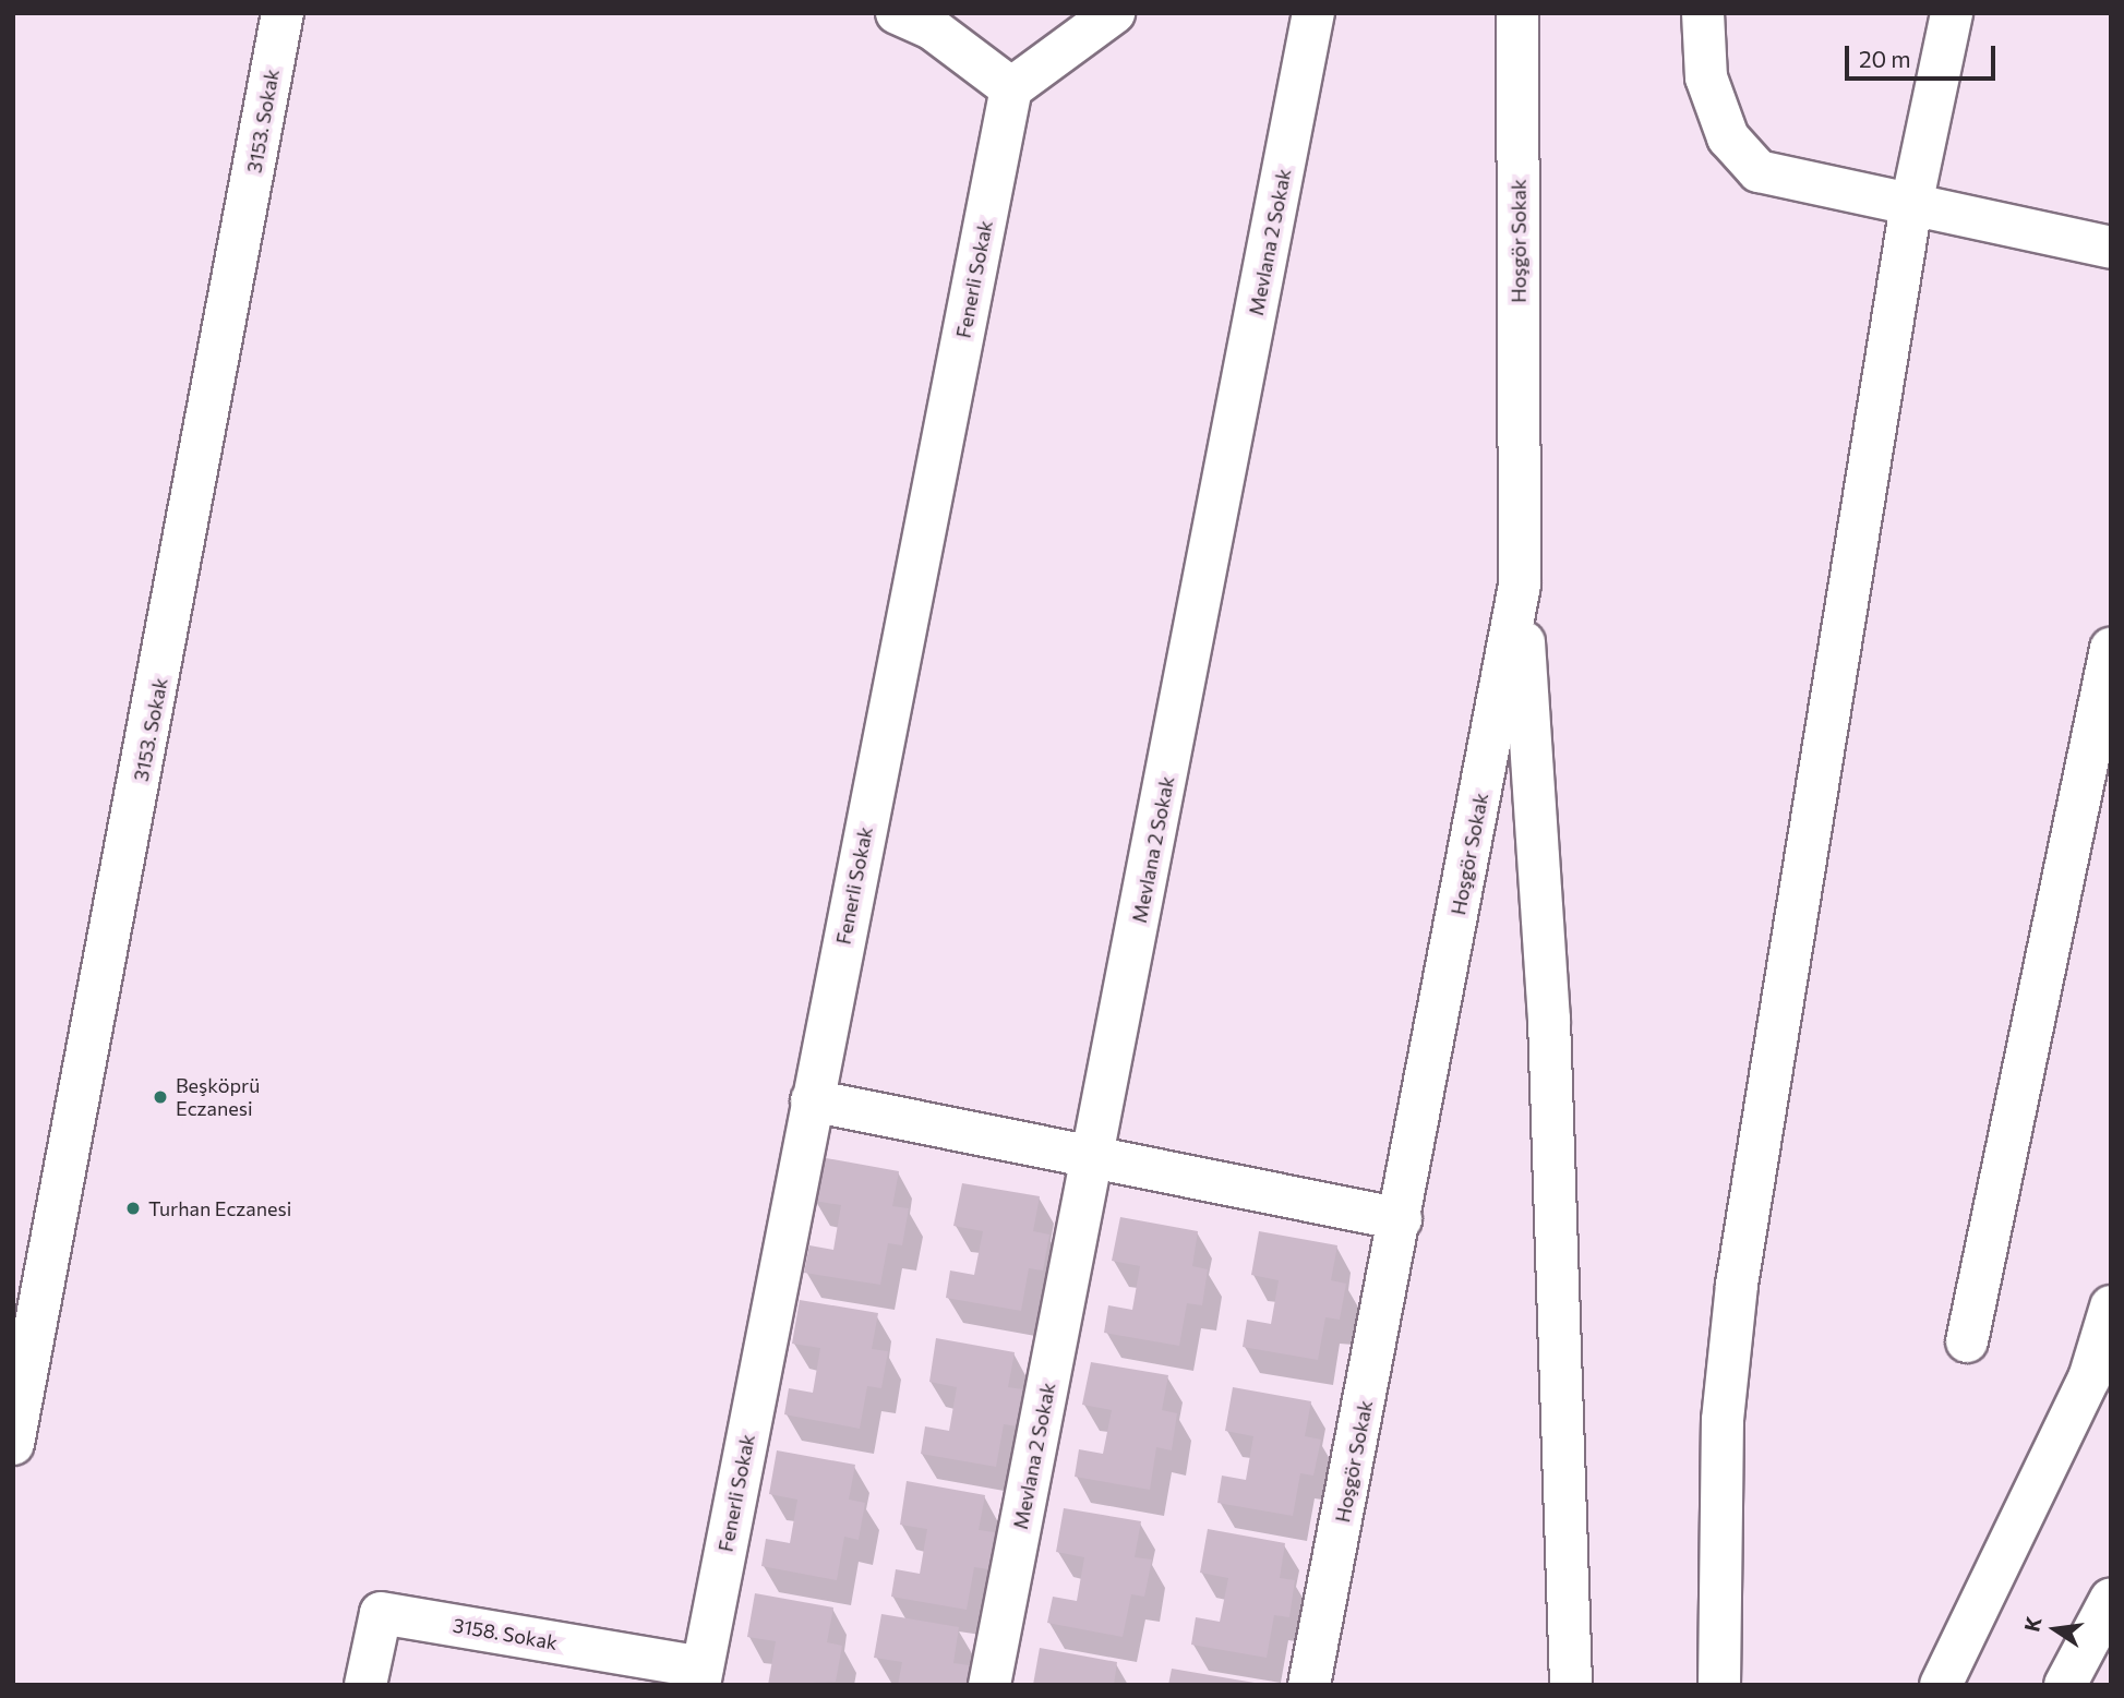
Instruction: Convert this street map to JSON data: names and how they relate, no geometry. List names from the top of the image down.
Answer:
{
  "streets": {
    "street": [
      "3153. Sokak",
      "Hoşgör Sokak",
      "Mevlana 2 Sokak",
      "Fenerli Sokak",
      "3158. Sokak"
    ]
  },
  "crossings": [
    ["Fenerli Sokak", "3158. Sokak"]
  ],
  "places": ["Beşköprü Eczanesi", "Turhan Eczanesi"],
  "scale_bar": "20 m",
  "north": "left"
}
